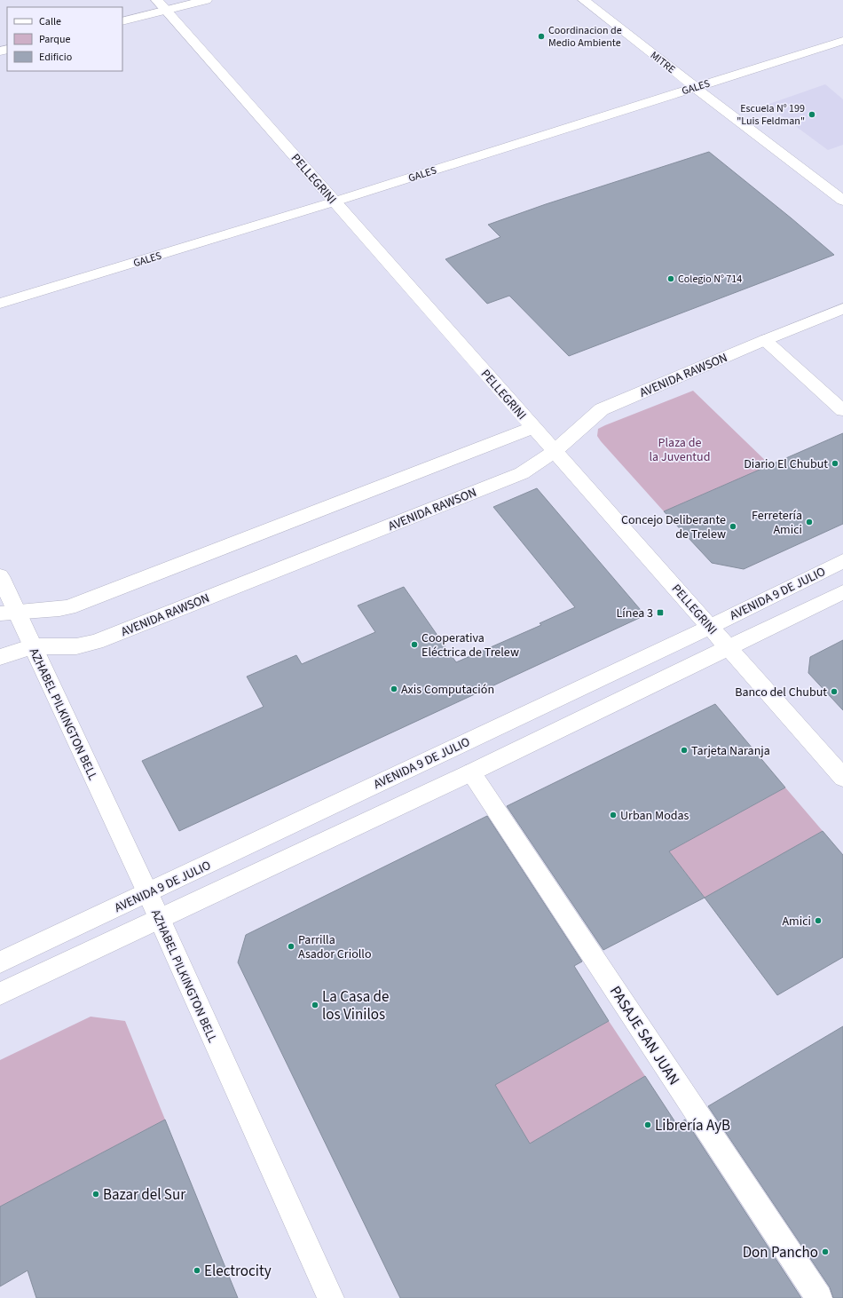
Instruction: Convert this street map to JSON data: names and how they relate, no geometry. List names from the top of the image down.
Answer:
{
  "streets": {
    "street": [
      "MITRE",
      "GALES",
      "PELLEGRINI",
      "AVENIDA RAWSON",
      "AVENIDA 9 DE JULIO",
      "AZHABEL PILKINGTON BELL",
      "PASAJE SAN JUAN"
    ]
  },
  "crossings": [
    ["MITRE", "GALES"],
    ["GALES", "PELLEGRINI"],
    ["PELLEGRINI", "AVENIDA RAWSON"],
    ["PELLEGRINI", "AVENIDA 9 DE JULIO"],
    ["AVENIDA RAWSON", "AZHABEL PILKINGTON BELL"],
    ["AVENIDA 9 DE JULIO", "AZHABEL PILKINGTON BELL"]
  ],
  "parks": ["Plaza de la Juventud"],
  "places": {
    "other": [
      "Coordinacion de Medio Ambiente",
      "Escuela N° 199 \"Luis Feldman\"",
      "Colegio N° 714",
      "Diario El Chubut",
      "Ferretería Amici",
      "Concejo Deliberante de Trelew",
      "Cooperativa Eléctrica de Trelew",
      "Axis Computación",
      "Banco del Chubut",
      "Tarjeta Naranja",
      "Urban Modas",
      "Amici",
      "Parrilla Asador Criollo",
      "La Casa de los Vinilos",
      "Librería AyB",
      "Bazar del Sur",
      "Don Pancho",
      "Electrocity"
    ],
    "transit": ["Línea 3"]
  },
  "legend": ["Calle", "Parque", "Edificio"]
}
